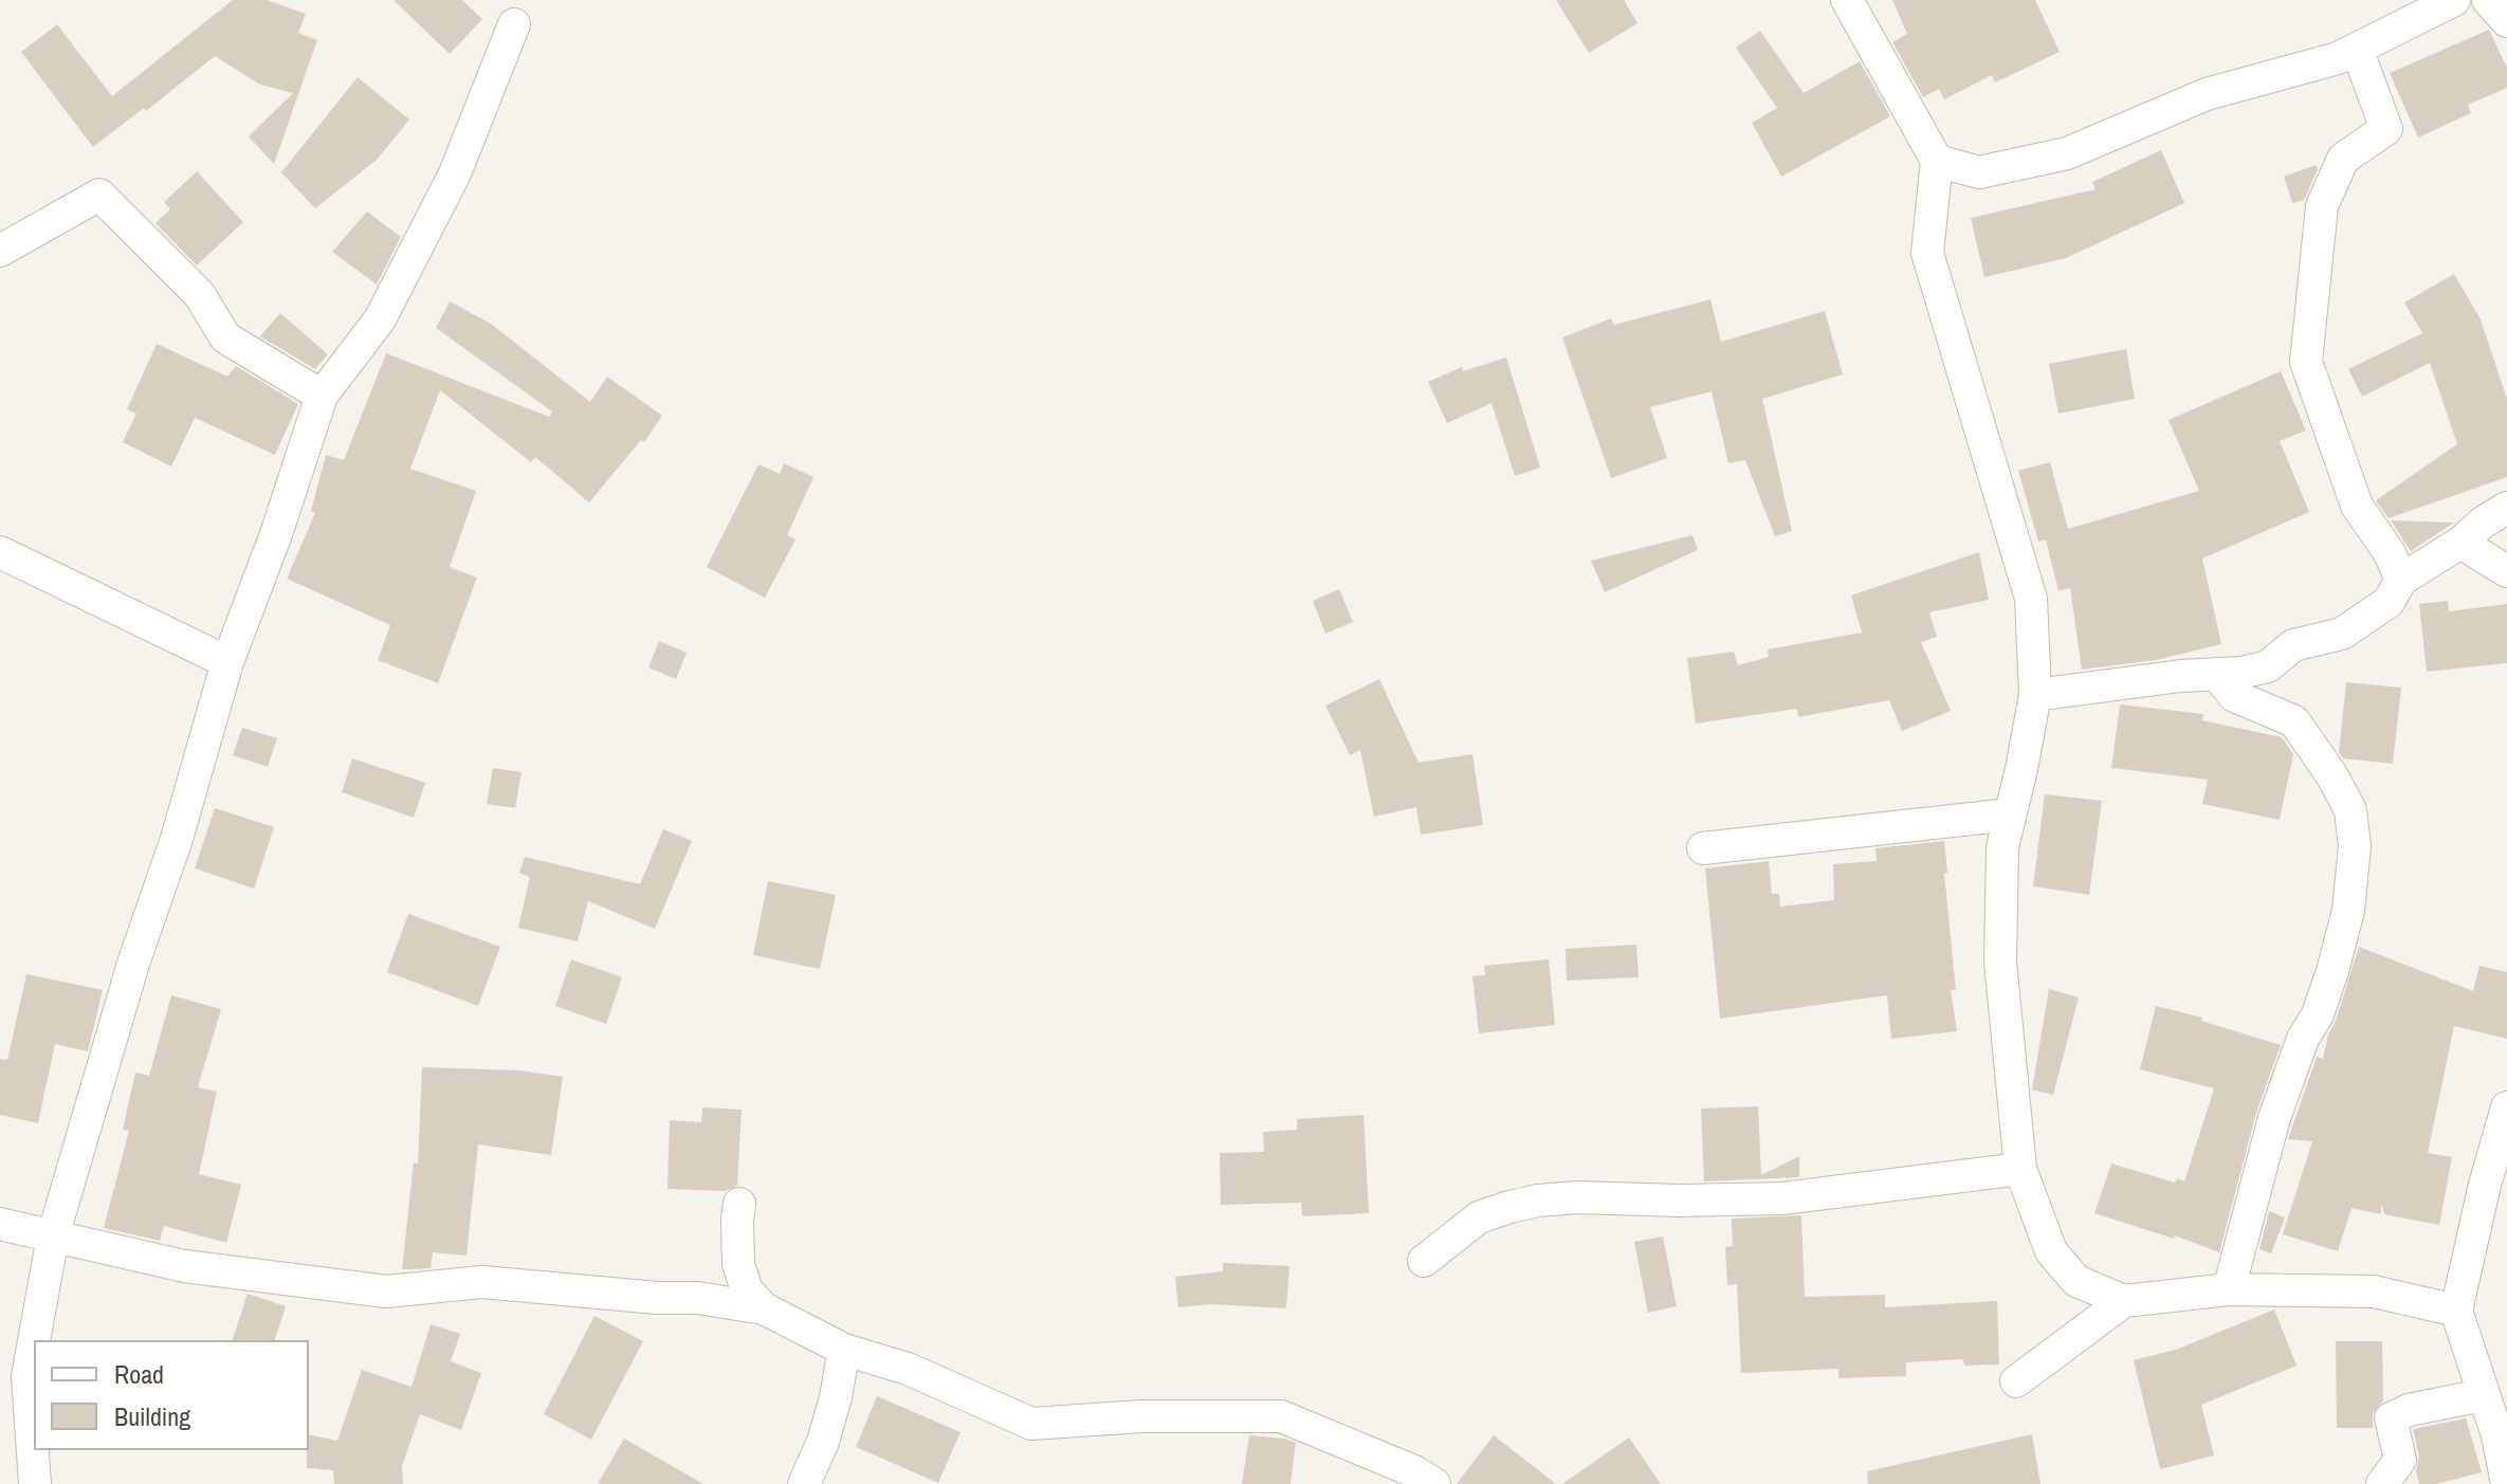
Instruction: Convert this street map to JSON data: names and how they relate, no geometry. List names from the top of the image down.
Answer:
{
  "legend": ["Road", "Building"]
}
